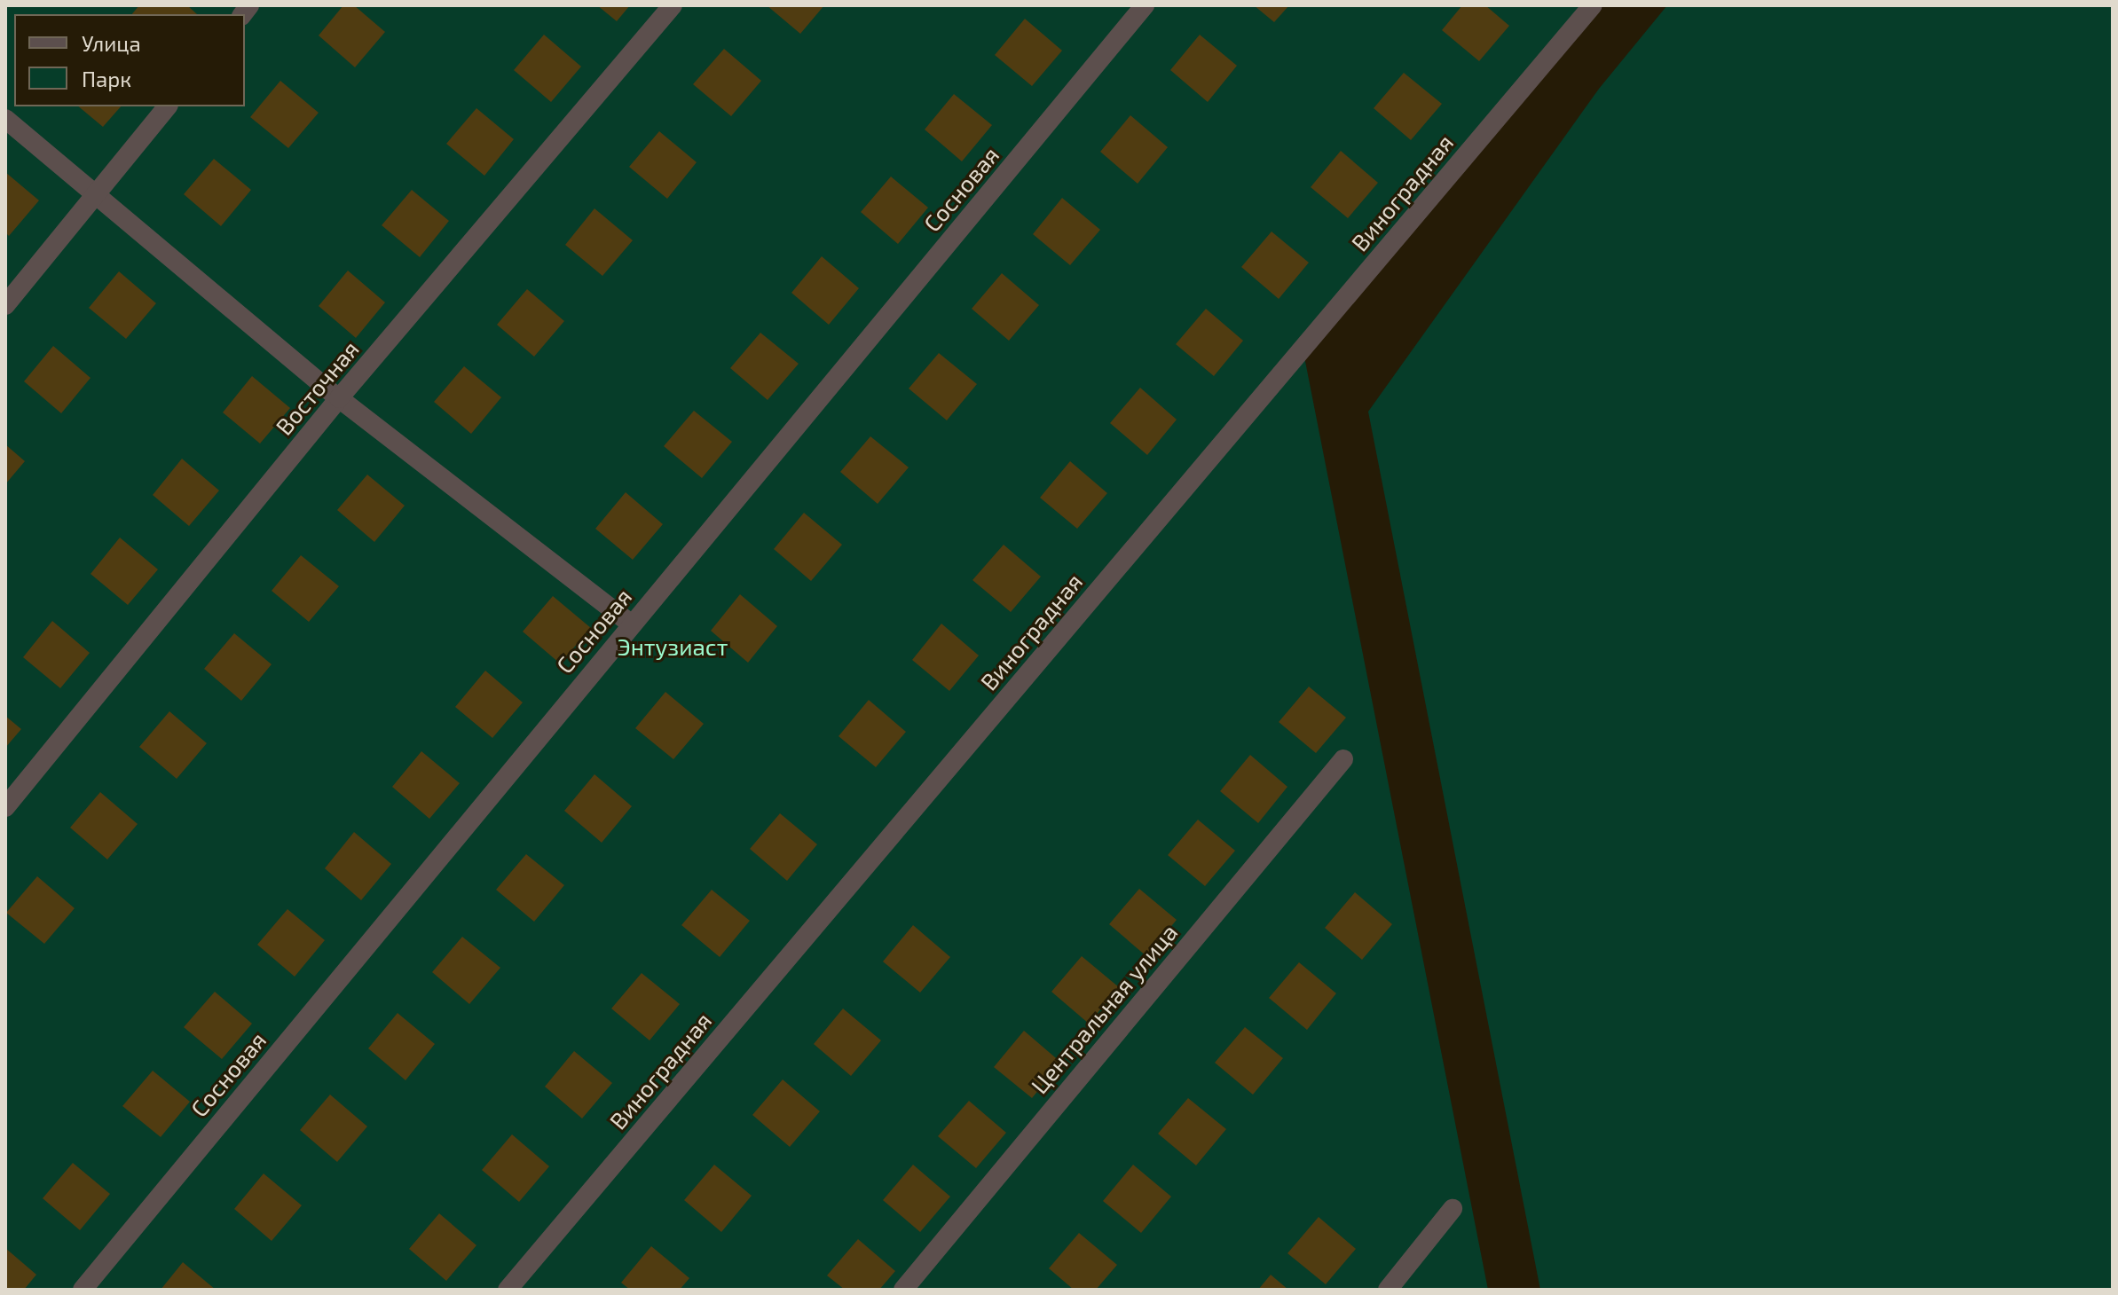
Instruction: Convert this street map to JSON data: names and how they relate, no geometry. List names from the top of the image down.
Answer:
{
  "streets": {
    "street": [
      "Сосновая",
      "Виноградная",
      "Восточная",
      "Центральная улица"
    ]
  },
  "parks": ["Энтузиаст"],
  "legend": ["Улица", "Парк"]
}
